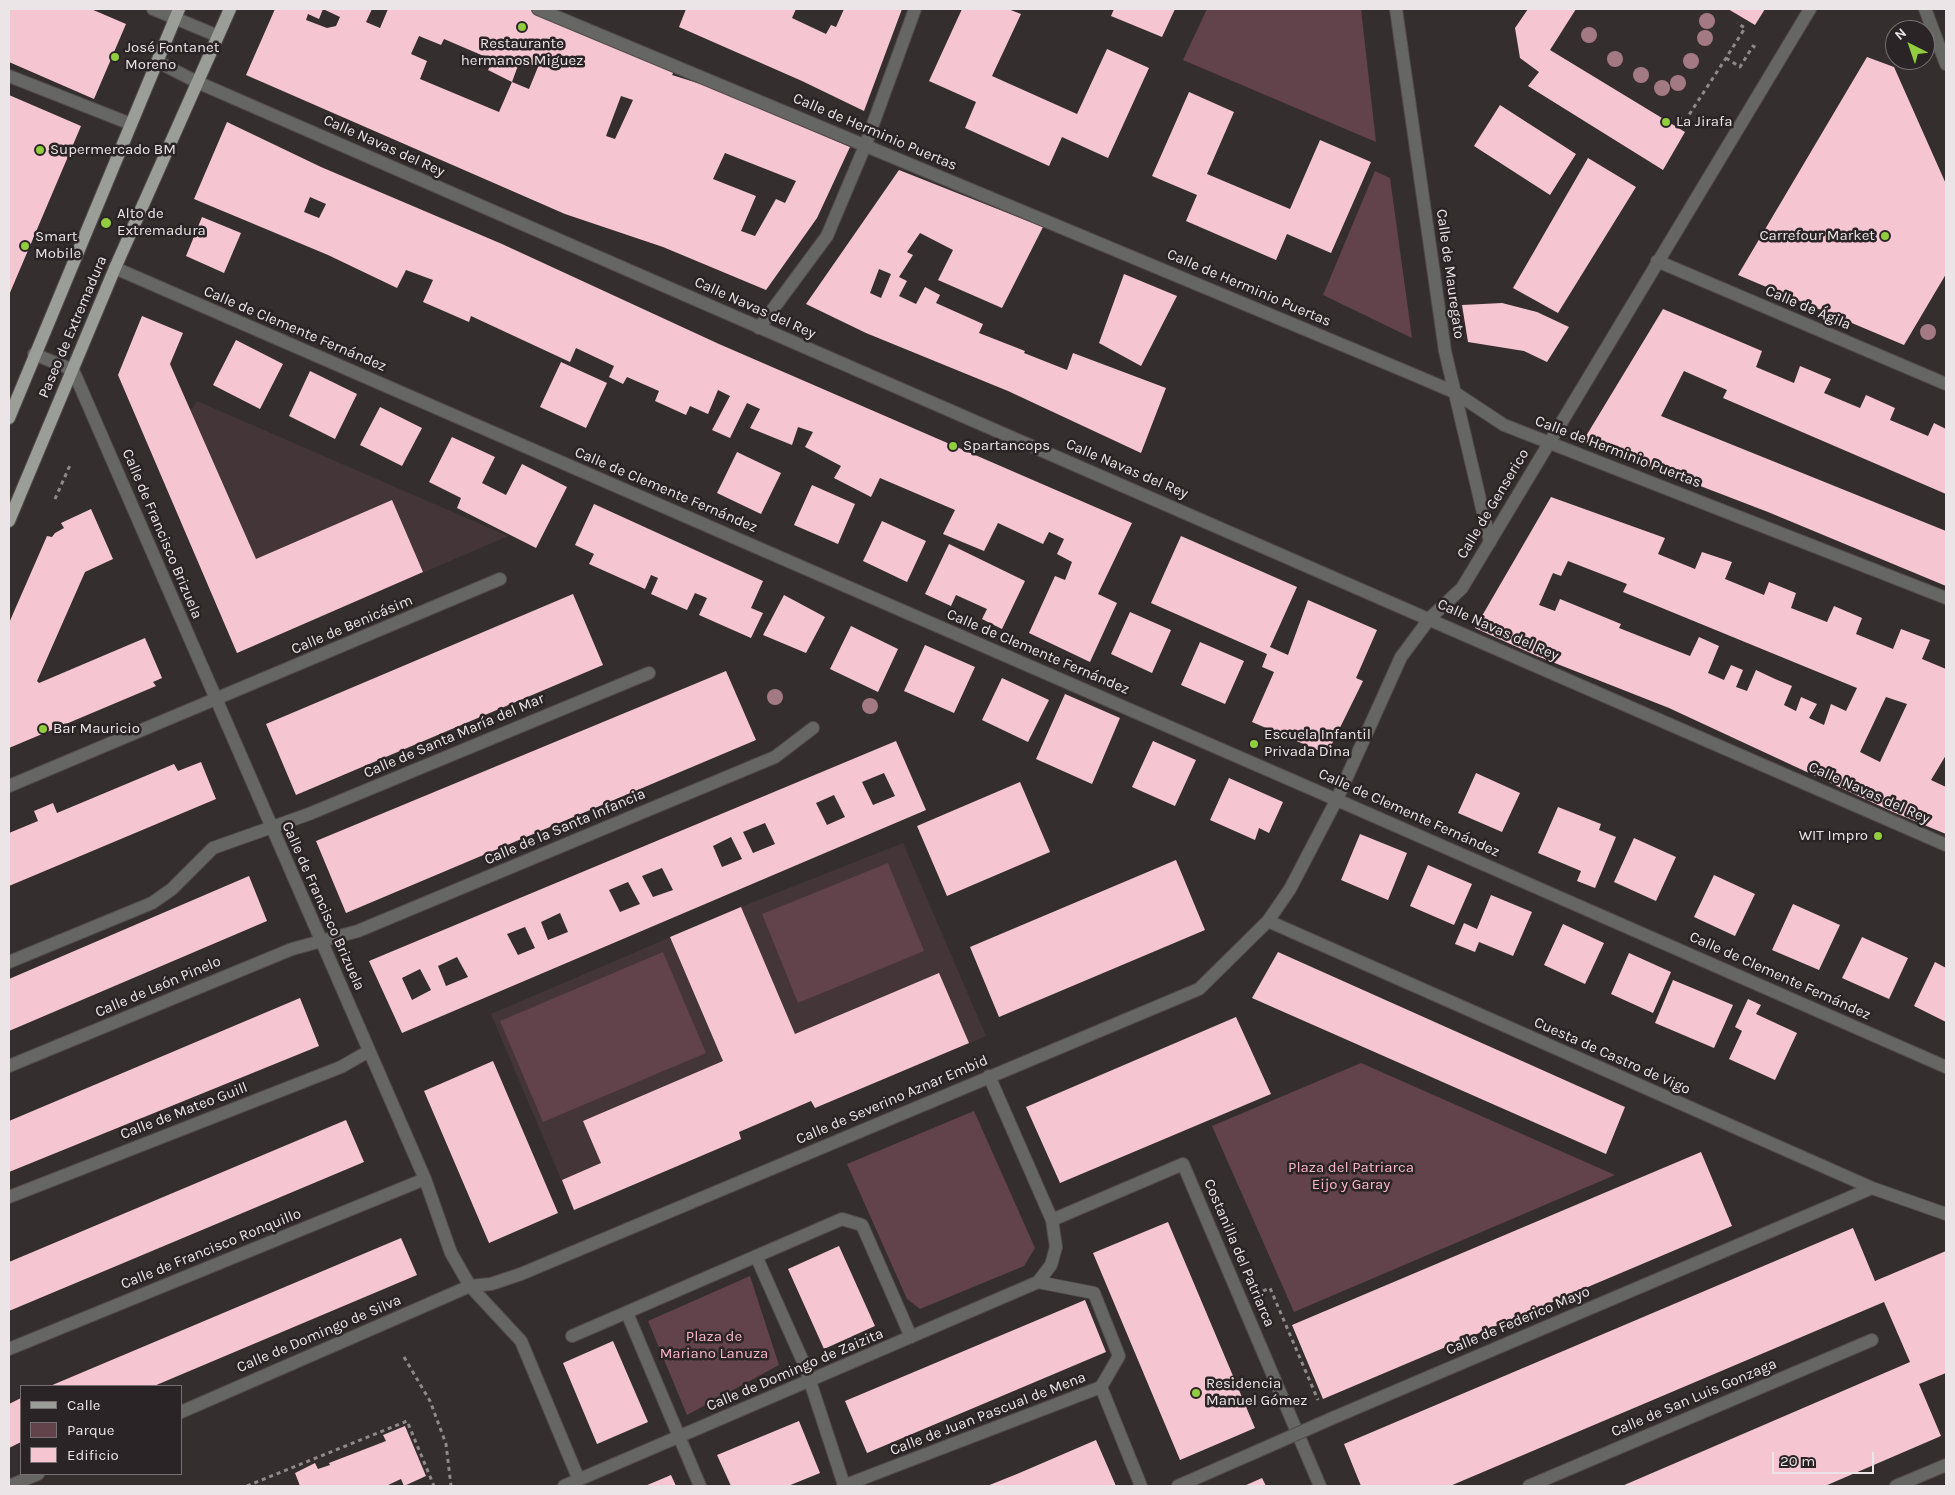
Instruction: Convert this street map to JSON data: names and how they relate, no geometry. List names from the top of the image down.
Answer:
{
  "streets": {
    "main road": ["Paseo de Extremadura"],
    "street": [
      "Calle de Herminio Puertas",
      "Calle Navas del Rey",
      "Calle de Mauregato",
      "Calle de Ágila",
      "Calle de Clemente Fernández",
      "Calle de Genserico",
      "Calle de Francisco Brizuela",
      "Calle de Benicásim",
      "Calle de Santa María del Mar",
      "Calle de la Santa Infancia",
      "Calle de León Pinelo",
      "Cuesta de Castro de Vigo",
      "Calle de Severino Aznar Embid",
      "Calle de Mateo Guill",
      "Calle de Francisco Ronquillo",
      "Costanilla del Patriarca",
      "Calle de Federico Mayo",
      "Calle de Domingo de Silva",
      "Calle de Domingo de Zaizita",
      "Calle de San Luis Gonzaga",
      "Calle de Juan Pascual de Mena"
    ]
  },
  "crossings": [
    ["Calle de Herminio Puertas", "Calle de Mauregato"],
    ["Calle de Herminio Puertas", "Calle de Genserico"],
    ["Calle Navas del Rey", "Paseo de Extremadura"],
    ["Calle Navas del Rey", "Calle de Genserico"],
    ["Calle de Mauregato", "Calle de Genserico"],
    ["Calle de Ágila", "Calle de Genserico"],
    ["Paseo de Extremadura", "Calle de Clemente Fernández"],
    ["Paseo de Extremadura", "Calle de Francisco Brizuela"],
    ["Calle de Clemente Fernández", "Calle de Genserico"],
    ["Calle de Genserico", "Calle de Severino Aznar Embid"],
    ["Calle de Francisco Brizuela", "Calle de Benicásim"],
    ["Calle de Francisco Brizuela", "Calle de Santa María del Mar"],
    ["Calle de Francisco Brizuela", "Calle de la Santa Infancia"],
    ["Calle de Francisco Brizuela", "Calle de León Pinelo"],
    ["Calle de Francisco Brizuela", "Calle de Severino Aznar Embid"],
    ["Calle de Francisco Brizuela", "Calle de Mateo Guill"],
    ["Calle de Francisco Brizuela", "Calle de Francisco Ronquillo"],
    ["Calle de Francisco Brizuela", "Calle de Domingo de Silva"],
    ["Calle de Francisco Brizuela", "Calle de Domingo de Zaizita"],
    ["Calle de la Santa Infancia", "Calle de León Pinelo"],
    ["Cuesta de Castro de Vigo", "Calle de Severino Aznar Embid"],
    ["Cuesta de Castro de Vigo", "Calle de Federico Mayo"],
    ["Calle de Severino Aznar Embid", "Calle de Domingo de Silva"]
  ],
  "parks": ["Plaza del Patriarca Eijo y Garay", "Plaza de Mariano Lanuza"],
  "places": [
    "Restaurante hermanos Miguez",
    "José Fontanet Moreno",
    "La Jirafa",
    "Supermercado BM",
    "Alto de Extremadura",
    "Carrefour Market",
    "Smart Mobile",
    "Spartancops",
    "Bar Mauricio",
    "Escuela Infantil Privada Dina",
    "WIT Impro",
    "Residencia Manuel Gómez"
  ],
  "legend": ["Calle", "Parque", "Edificio"],
  "scale_bar": "20 m",
  "north": "top left"
}
